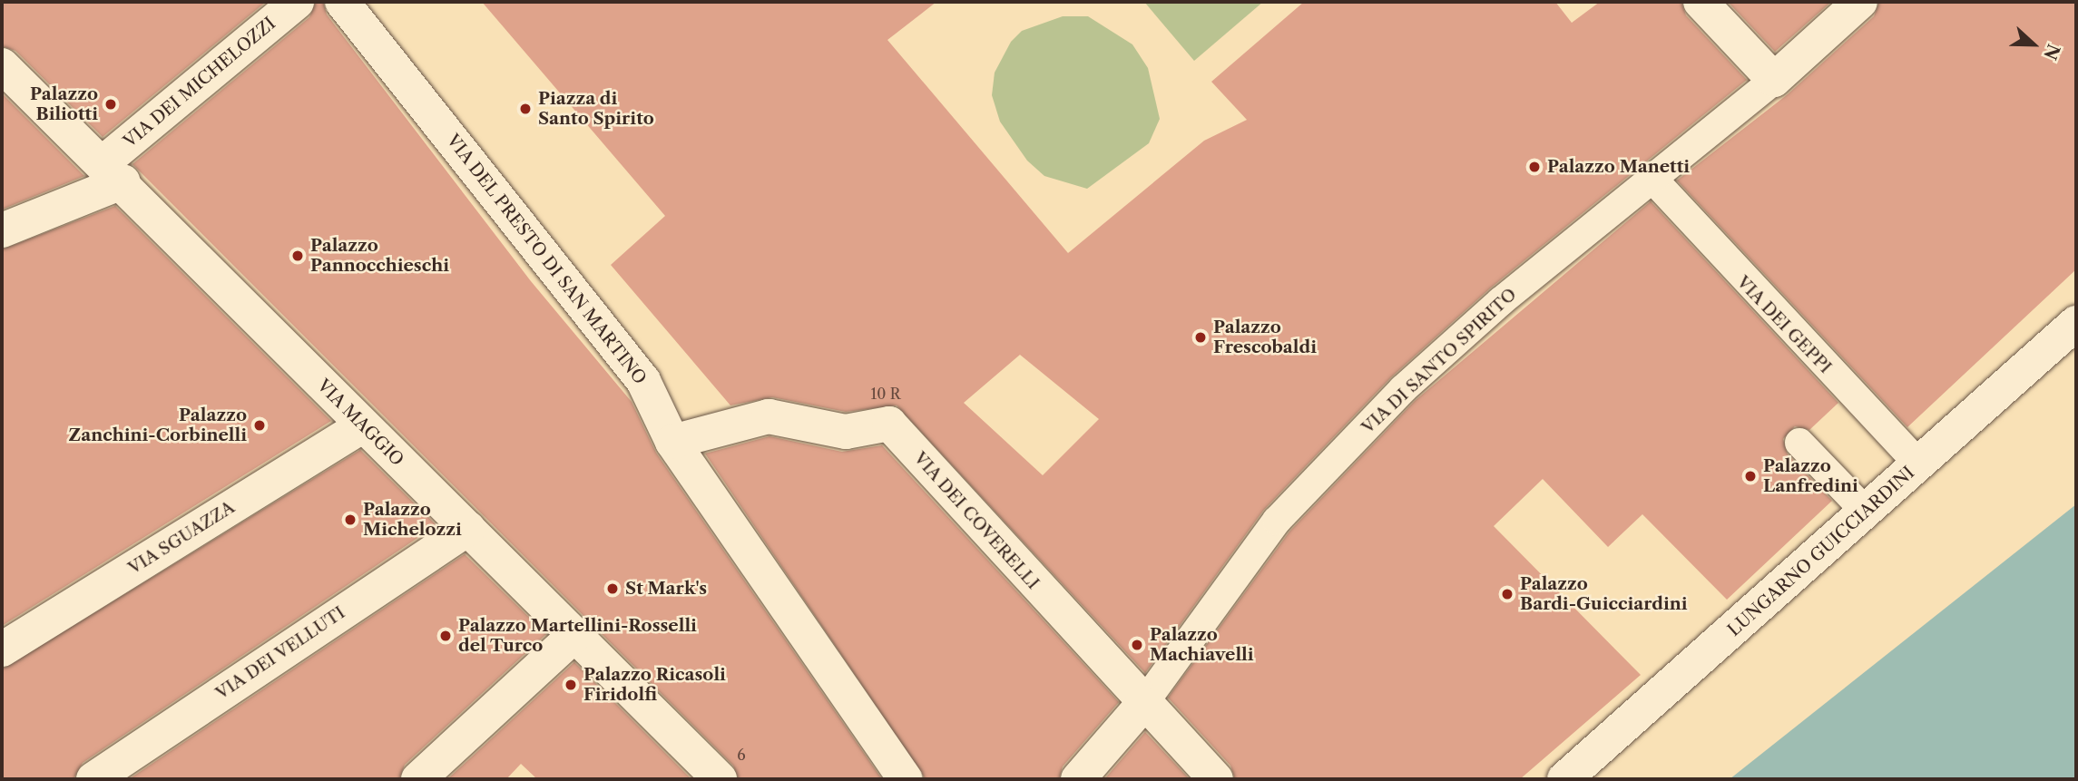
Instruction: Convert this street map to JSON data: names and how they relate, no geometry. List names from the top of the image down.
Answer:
{
  "streets": {
    "street": [
      "VIA DEI MICHELOZZI",
      "VIA DEL PRESTO DI SAN MARTINO",
      "VIA DEI GEPPI",
      "VIA DI SANTO SPIRITO",
      "VIA MAGGIO",
      "VIA DEI COVERELLI",
      "VIA SGUAZZA",
      "LUNGARNO GUICCIARDINI",
      "VIA DEI VELLUTI"
    ]
  },
  "crossings": [
    ["VIA DEI MICHELOZZI", "VIA MAGGIO"],
    ["VIA DEL PRESTO DI SAN MARTINO", "VIA DEI COVERELLI"],
    ["VIA DEI GEPPI", "VIA DI SANTO SPIRITO"],
    ["VIA DEI GEPPI", "LUNGARNO GUICCIARDINI"],
    ["VIA DI SANTO SPIRITO", "VIA DEI COVERELLI"],
    ["VIA MAGGIO", "VIA SGUAZZA"],
    ["VIA MAGGIO", "VIA DEI VELLUTI"]
  ],
  "places": [
    "Palazzo Biliotti",
    "Piazza di Santo Spirito",
    "Palazzo Manetti",
    "Palazzo Pannocchieschi",
    "Palazzo Frescobaldi",
    "Palazzo Zanchini-Corbinelli",
    "Palazzo Lanfredini",
    "Palazzo Michelozzi",
    "St Mark's",
    "Palazzo Bardi-Guicciardini",
    "Palazzo Martellini-Rosselli del Turco",
    "Palazzo Machiavelli",
    "Palazzo Ricasoli Firidolfi"
  ],
  "house_numbers": ["10 R", "6"],
  "north": "right"
}
